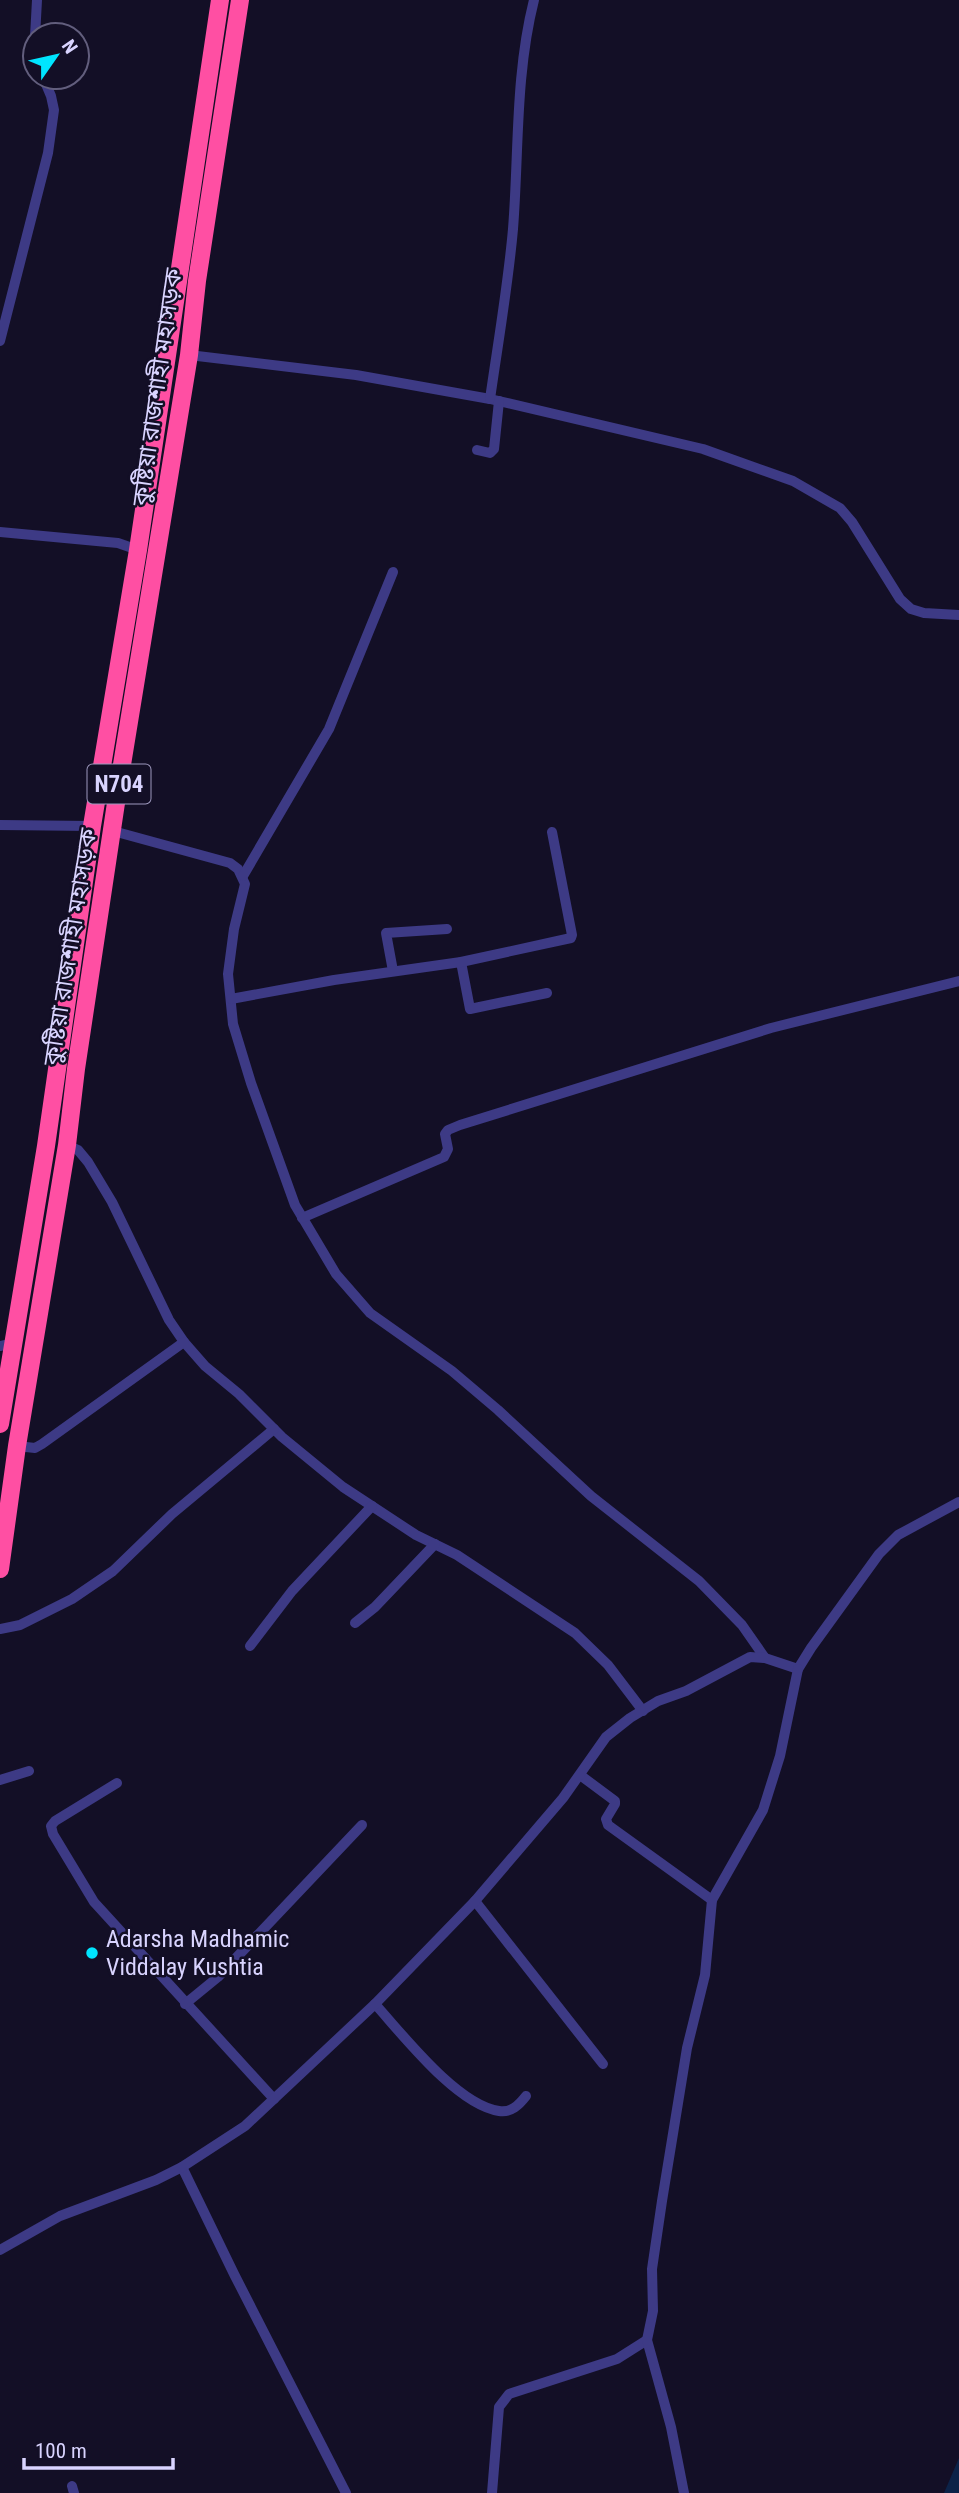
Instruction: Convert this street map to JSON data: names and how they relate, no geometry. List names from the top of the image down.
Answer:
{
  "streets": {
    "highway": ["কুষ্টিয়া রাজশাহী মহাসড়ক", "N704"]
  },
  "places": ["Adarsha Madhamic Viddalay Kushtia"],
  "scale_bar": "100 m",
  "north": "top right"
}
